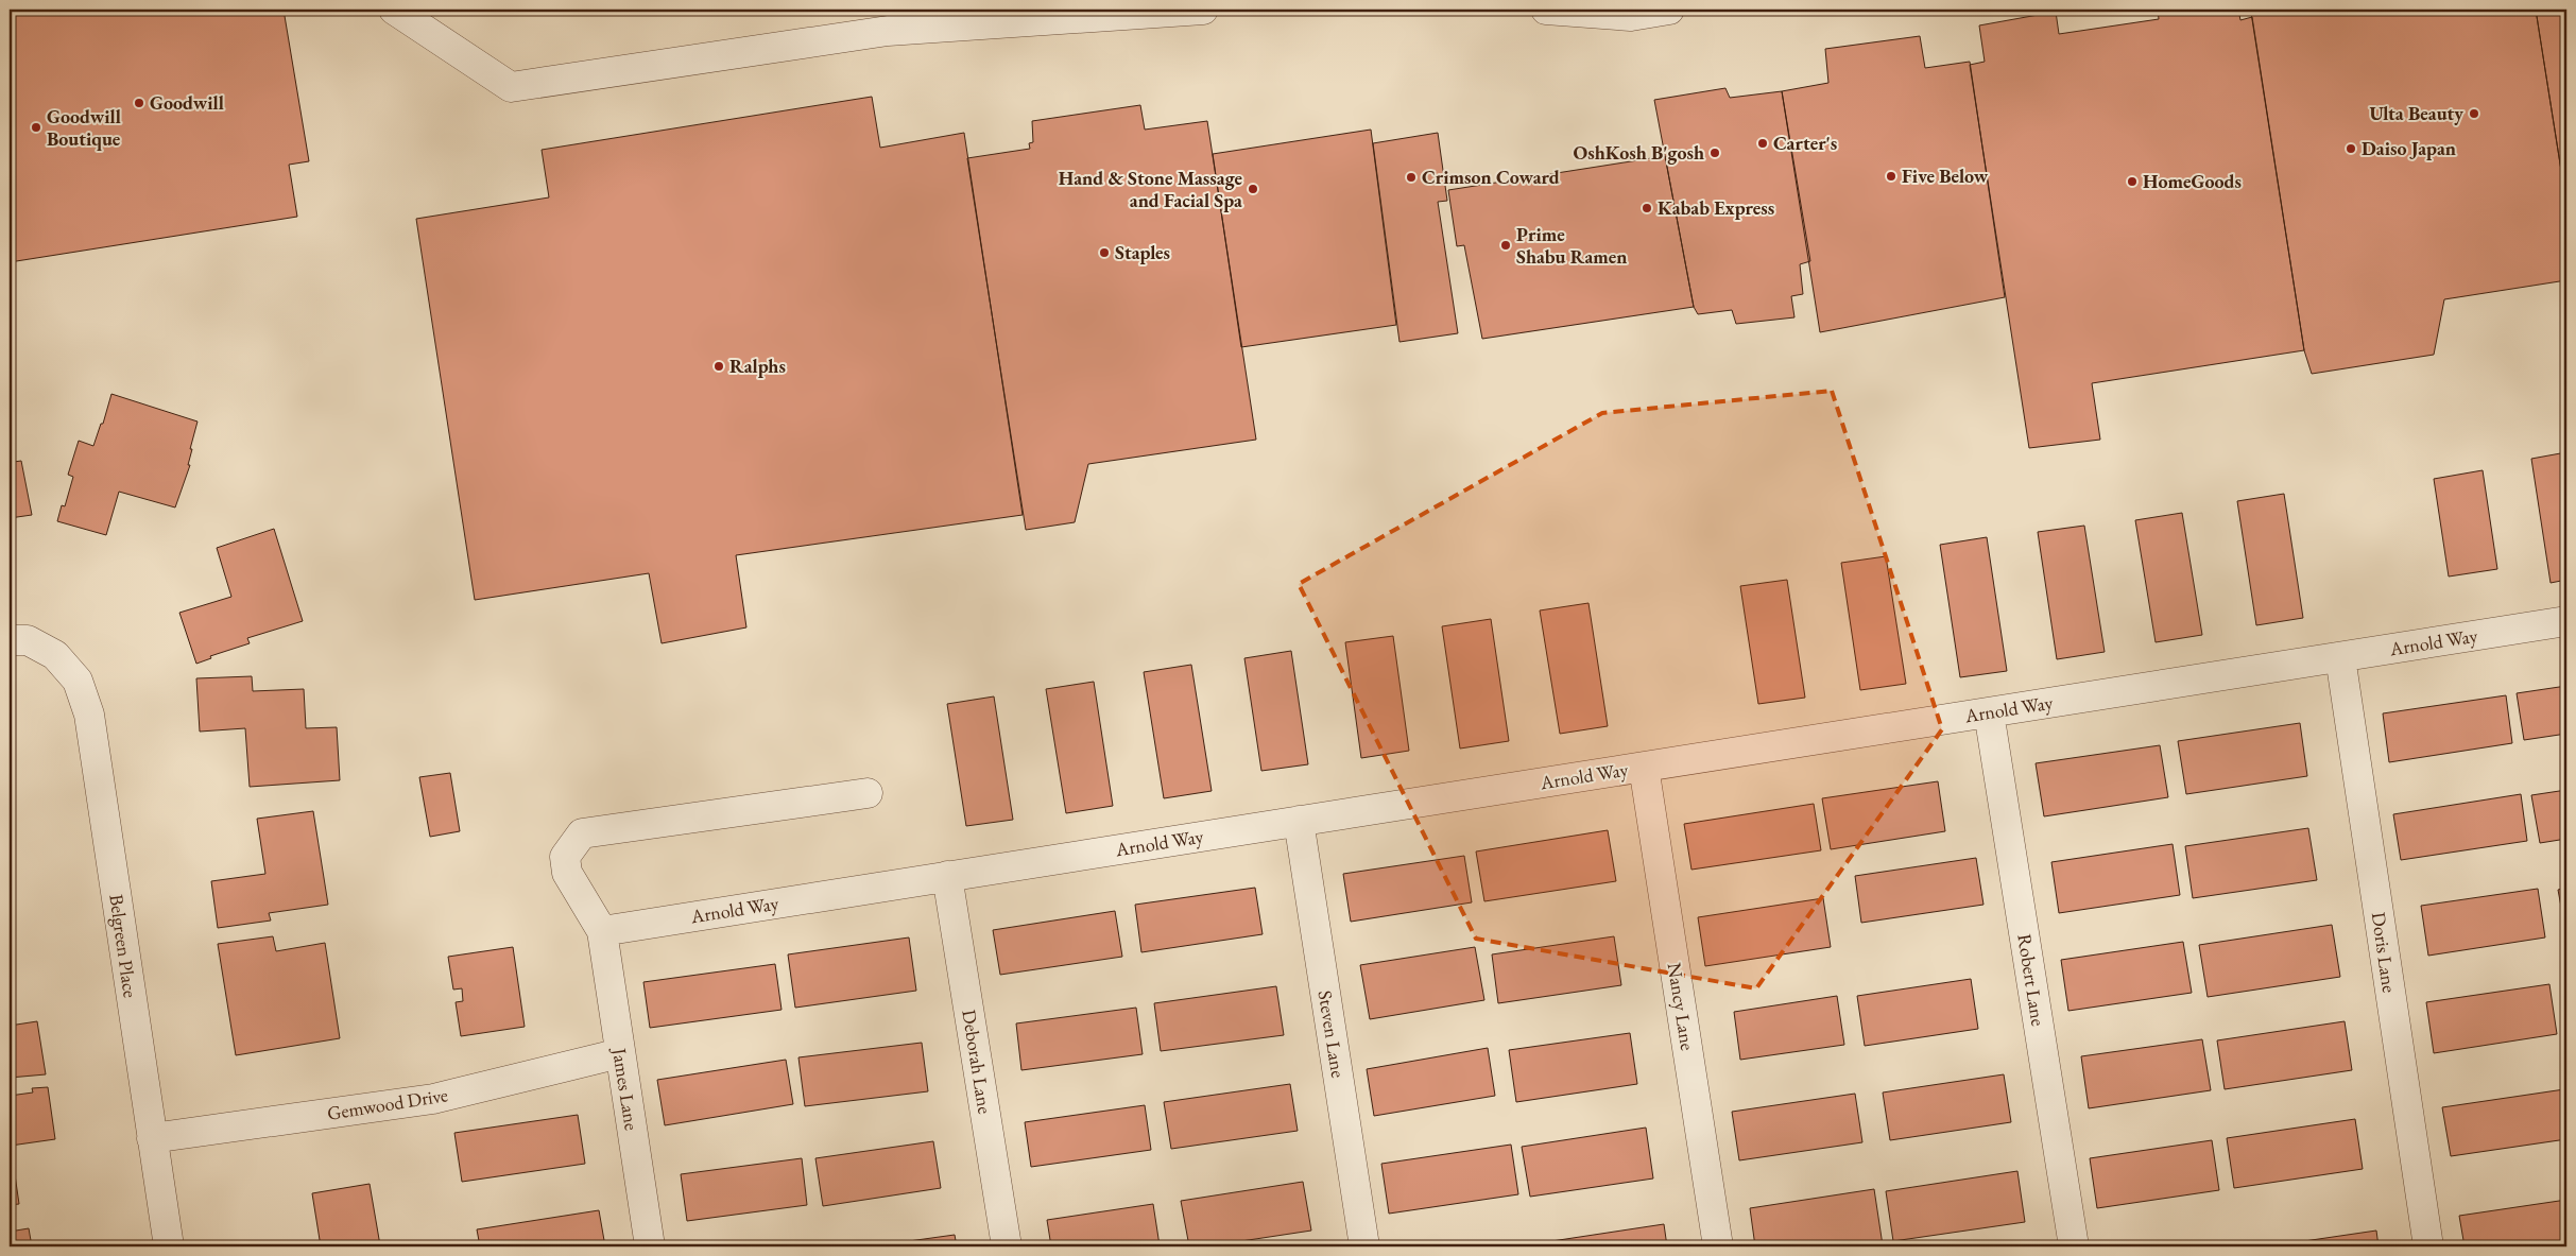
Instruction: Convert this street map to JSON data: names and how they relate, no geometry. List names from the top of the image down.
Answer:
{
  "streets": {
    "street": [
      "Arnold Way",
      "Belgreen Place",
      "Doris Lane",
      "Robert Lane",
      "Nancy Lane",
      "Steven Lane",
      "Deborah Lane",
      "James Lane",
      "Gemwood Drive"
    ]
  },
  "crossings": [
    ["Arnold Way", "Doris Lane"],
    ["Arnold Way", "Robert Lane"],
    ["Arnold Way", "Nancy Lane"],
    ["Arnold Way", "Steven Lane"],
    ["Arnold Way", "Deborah Lane"],
    ["Arnold Way", "James Lane"],
    ["Belgreen Place", "Gemwood Drive"],
    ["James Lane", "Gemwood Drive"]
  ],
  "places": [
    "Goodwill",
    "Ulta Beauty",
    "Goodwill Boutique",
    "Carter's",
    "Daiso Japan",
    "OshKosh B'gosh",
    "Five Below",
    "Crimson Coward",
    "HomeGoods",
    "Hand & Stone Massage and Facial Spa",
    "Kabab Express",
    "Prime Shabu Ramen",
    "Staples",
    "Ralphs"
  ]
}
